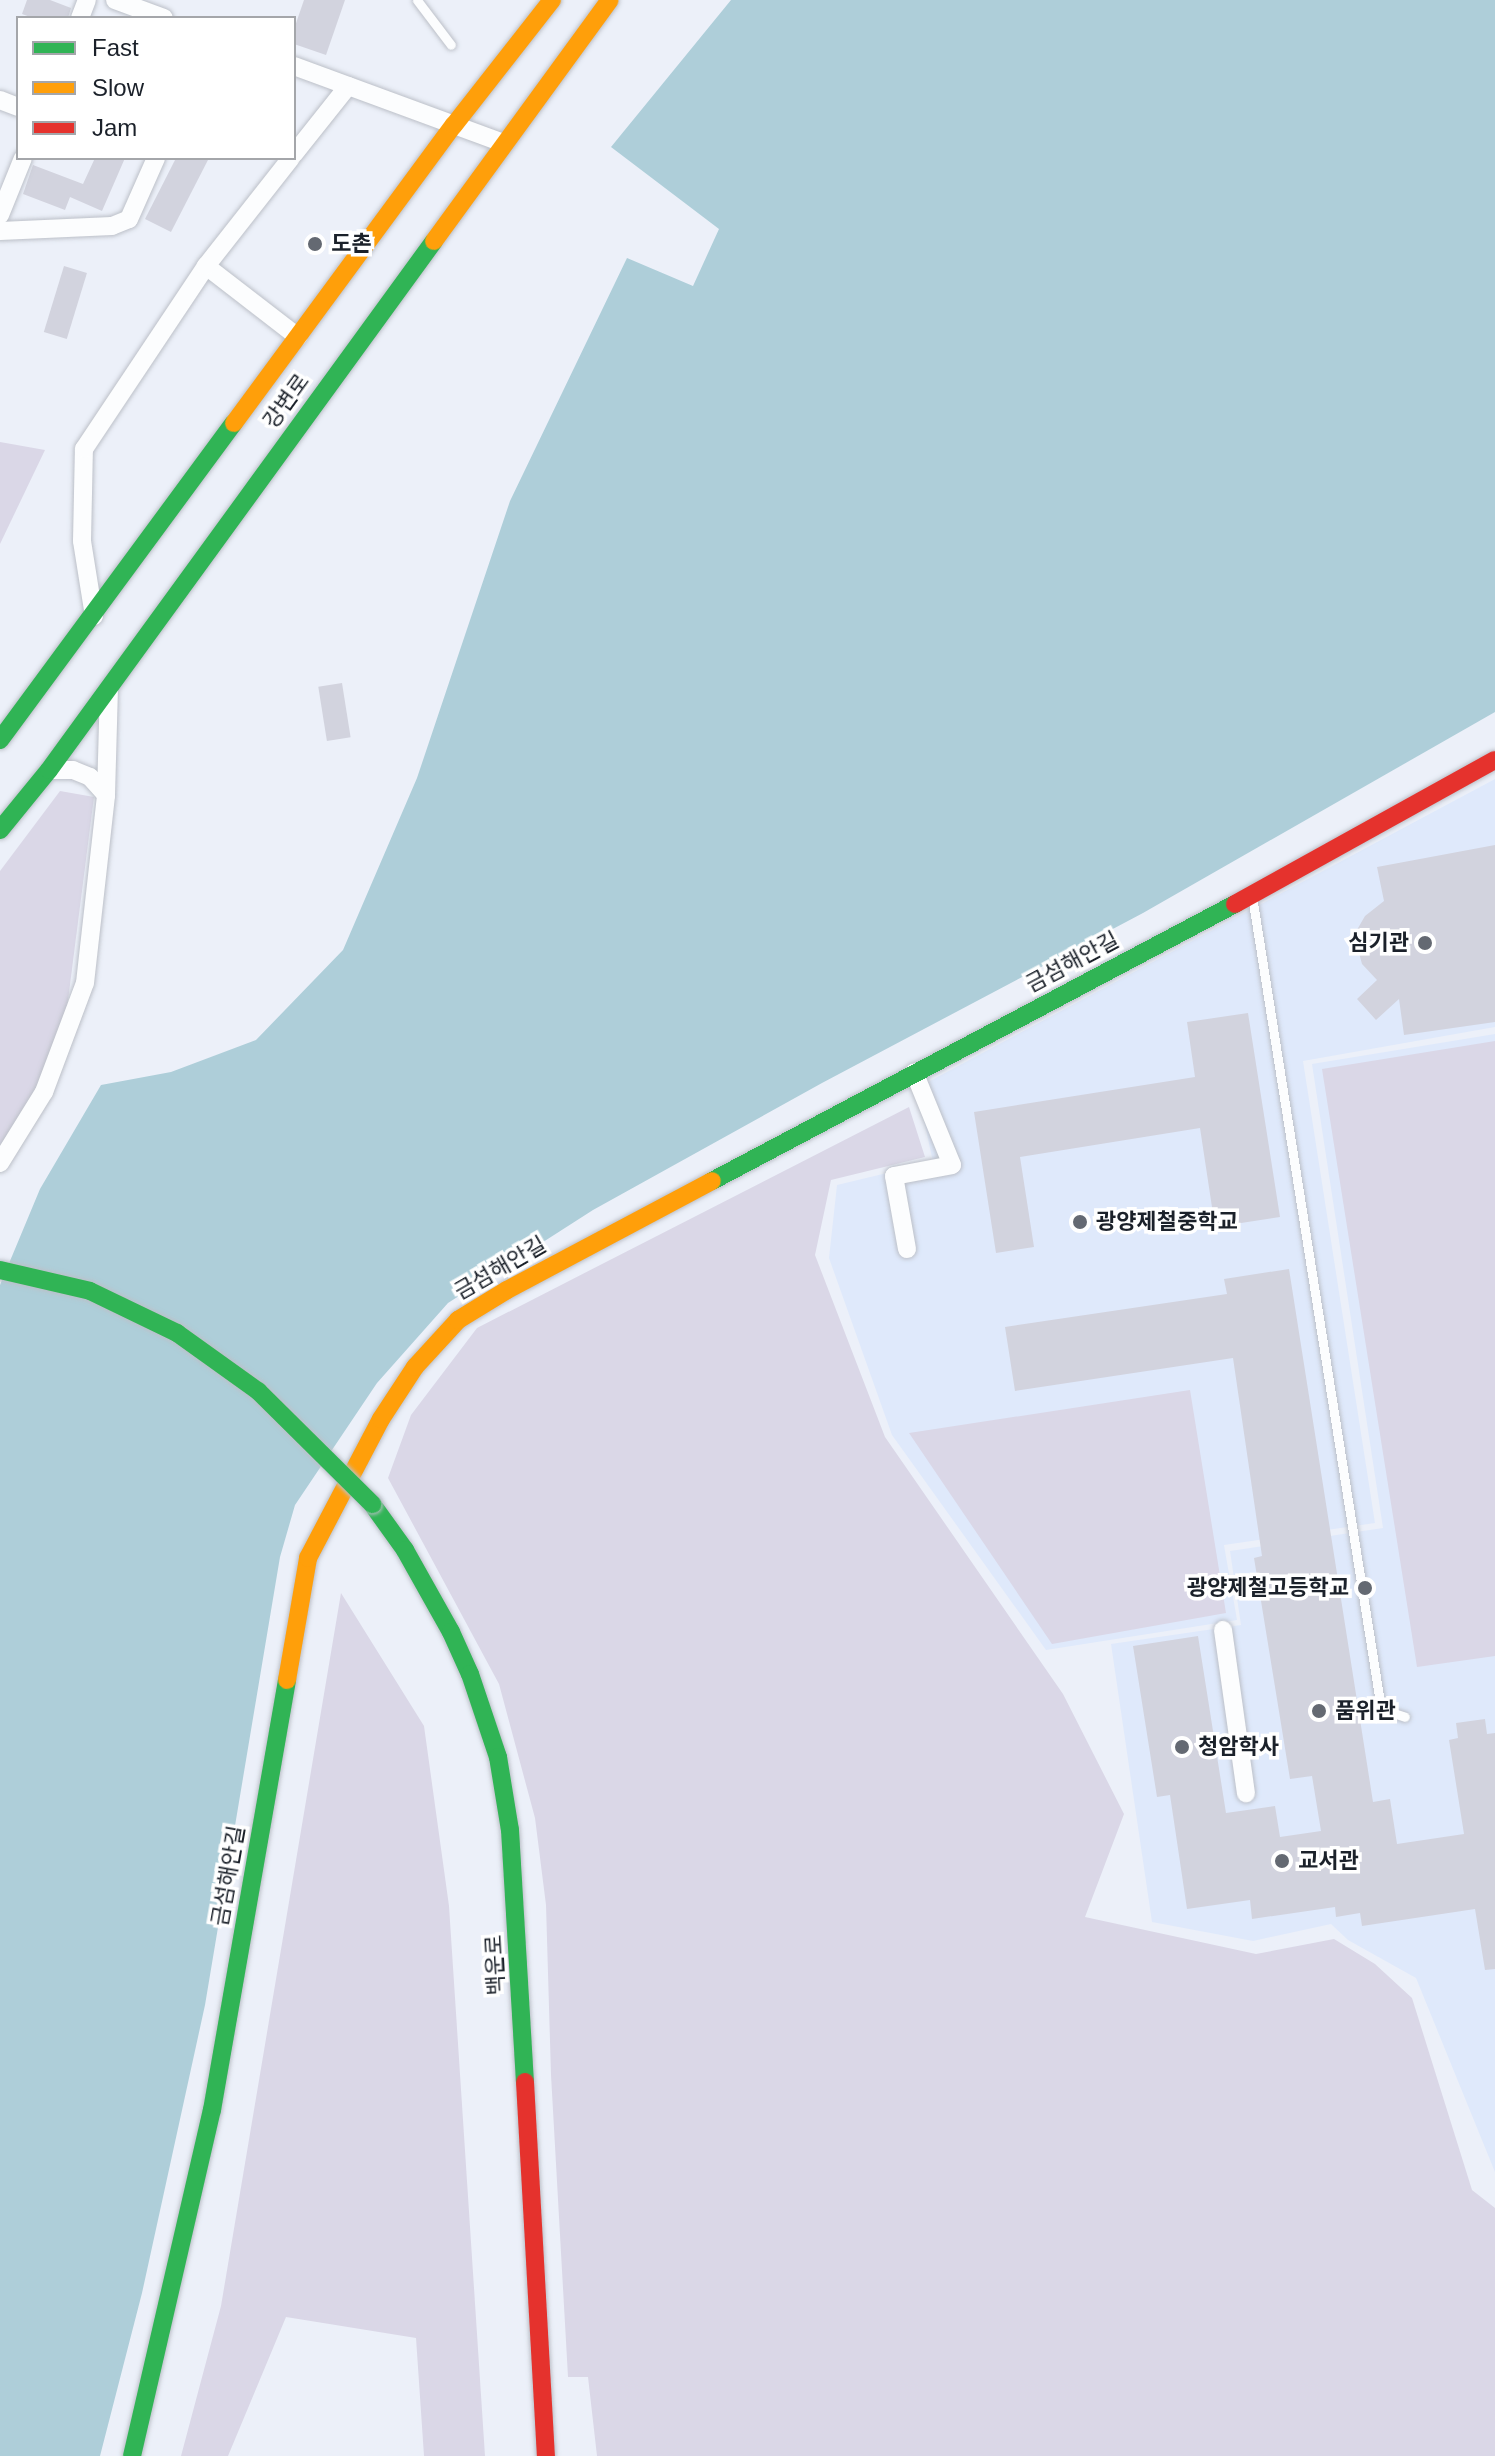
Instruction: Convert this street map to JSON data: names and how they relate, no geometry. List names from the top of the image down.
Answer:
{
  "streets": {
    "main road": ["강변로", "금섬해안길", "백운로"]
  },
  "places": [
    "도촌",
    "심기관",
    "광양제철중학교",
    "광양제철고등학교",
    "품위관",
    "청암학사",
    "교서관"
  ],
  "legend": ["Fast", "Slow", "Jam"]
}
